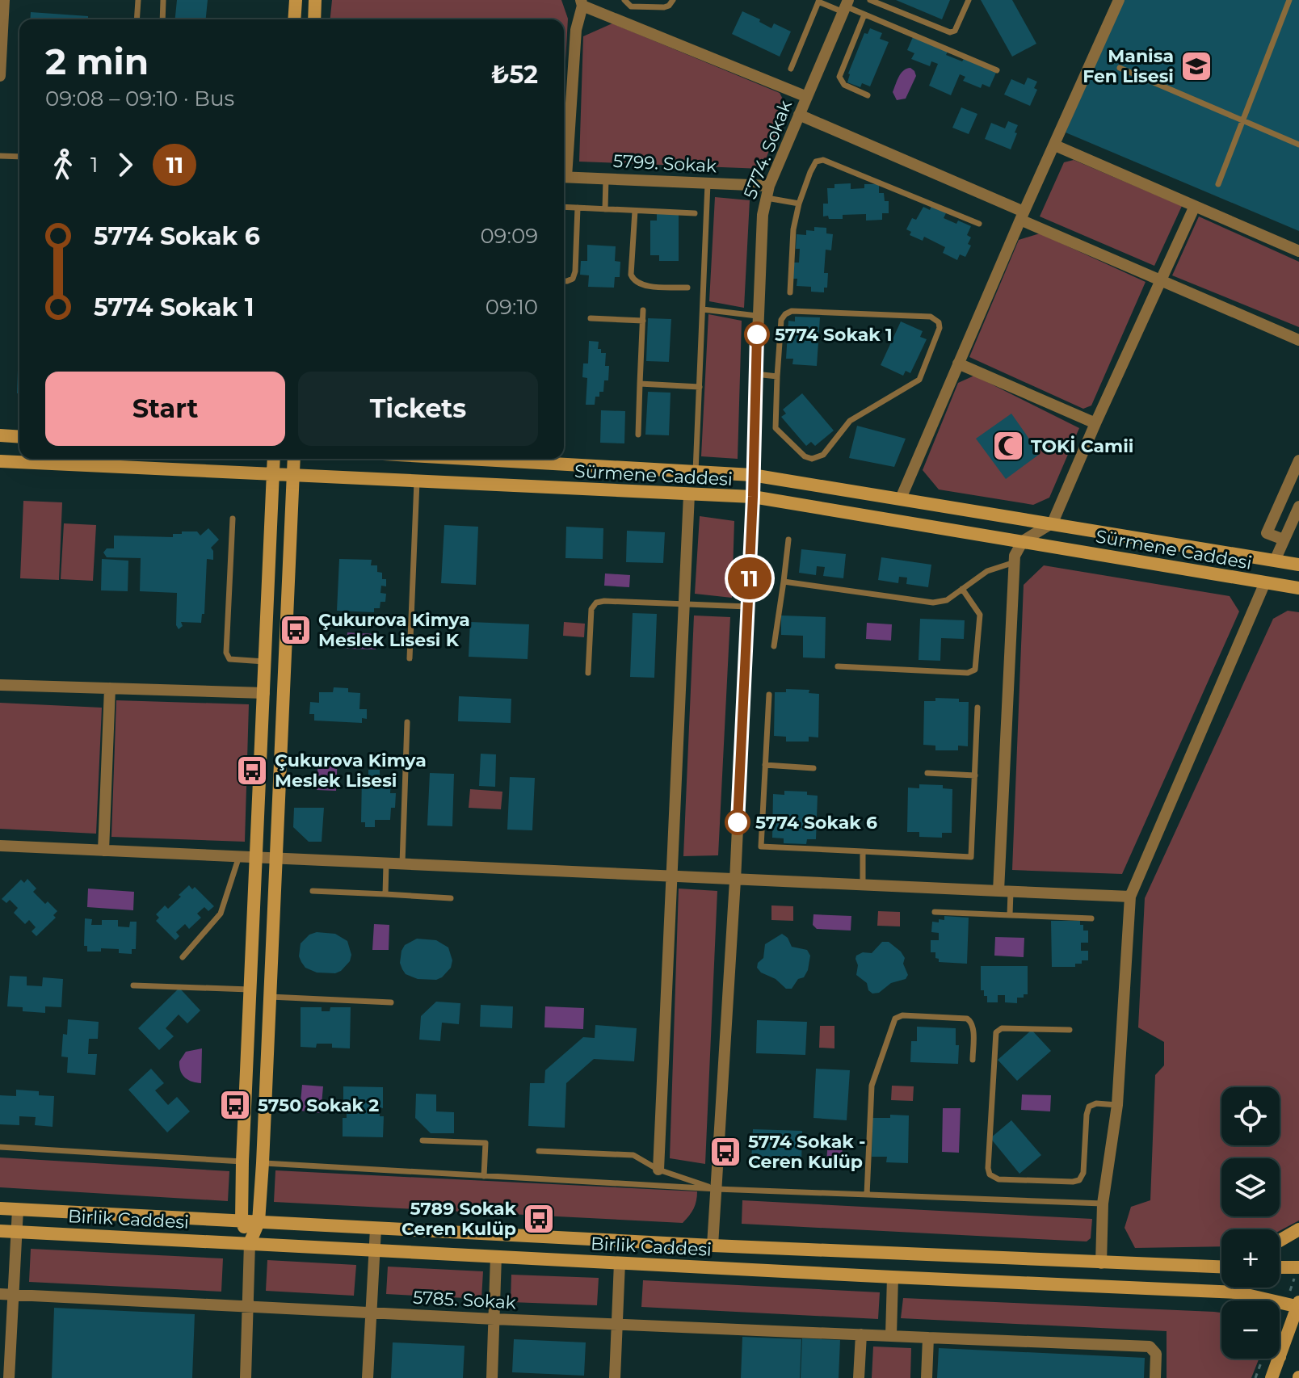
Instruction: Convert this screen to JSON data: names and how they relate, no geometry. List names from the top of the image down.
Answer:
{
  "streets": {
    "street": [
      "5774. Sokak",
      "5799. Sokak",
      "Sürmene Caddesi",
      "Birlik Caddesi",
      "5785. Sokak"
    ]
  },
  "crossings": [
    ["5774. Sokak", "5799. Sokak"],
    ["5774. Sokak", "Sürmene Caddesi"],
    ["5774. Sokak", "Birlik Caddesi"]
  ],
  "places": {
    "school or university": ["Manisa Fen Lisesi"],
    "other": ["5774 Sokak 1", "5774 Sokak 6"],
    "mosque": ["TOKİ Camii"],
    "bus stop": [
      "Çukurova Kimya Meslek Lisesi K",
      "Çukurova Kimya Meslek Lisesi",
      "5750 Sokak 2",
      "5774 Sokak - Ceren Kulüp",
      "5789 Sokak Ceren Kulüp"
    ]
  },
  "lines": ["bus line 11"],
  "page": {
    "on_map": "11",
    "heading": ["2 min", "09:08 – 09:10 · Bus", "₺52"],
    "legs": ["1", "11"],
    "list": [
      {
        "name": "5774 Sokak 6",
        "value": "09:09"
      },
      {
        "name": "5774 Sokak 1",
        "value": "09:10"
      }
    ],
    "buttons": ["Start", "Tickets"],
    "map_buttons": ["+", "−"]
  }
}
